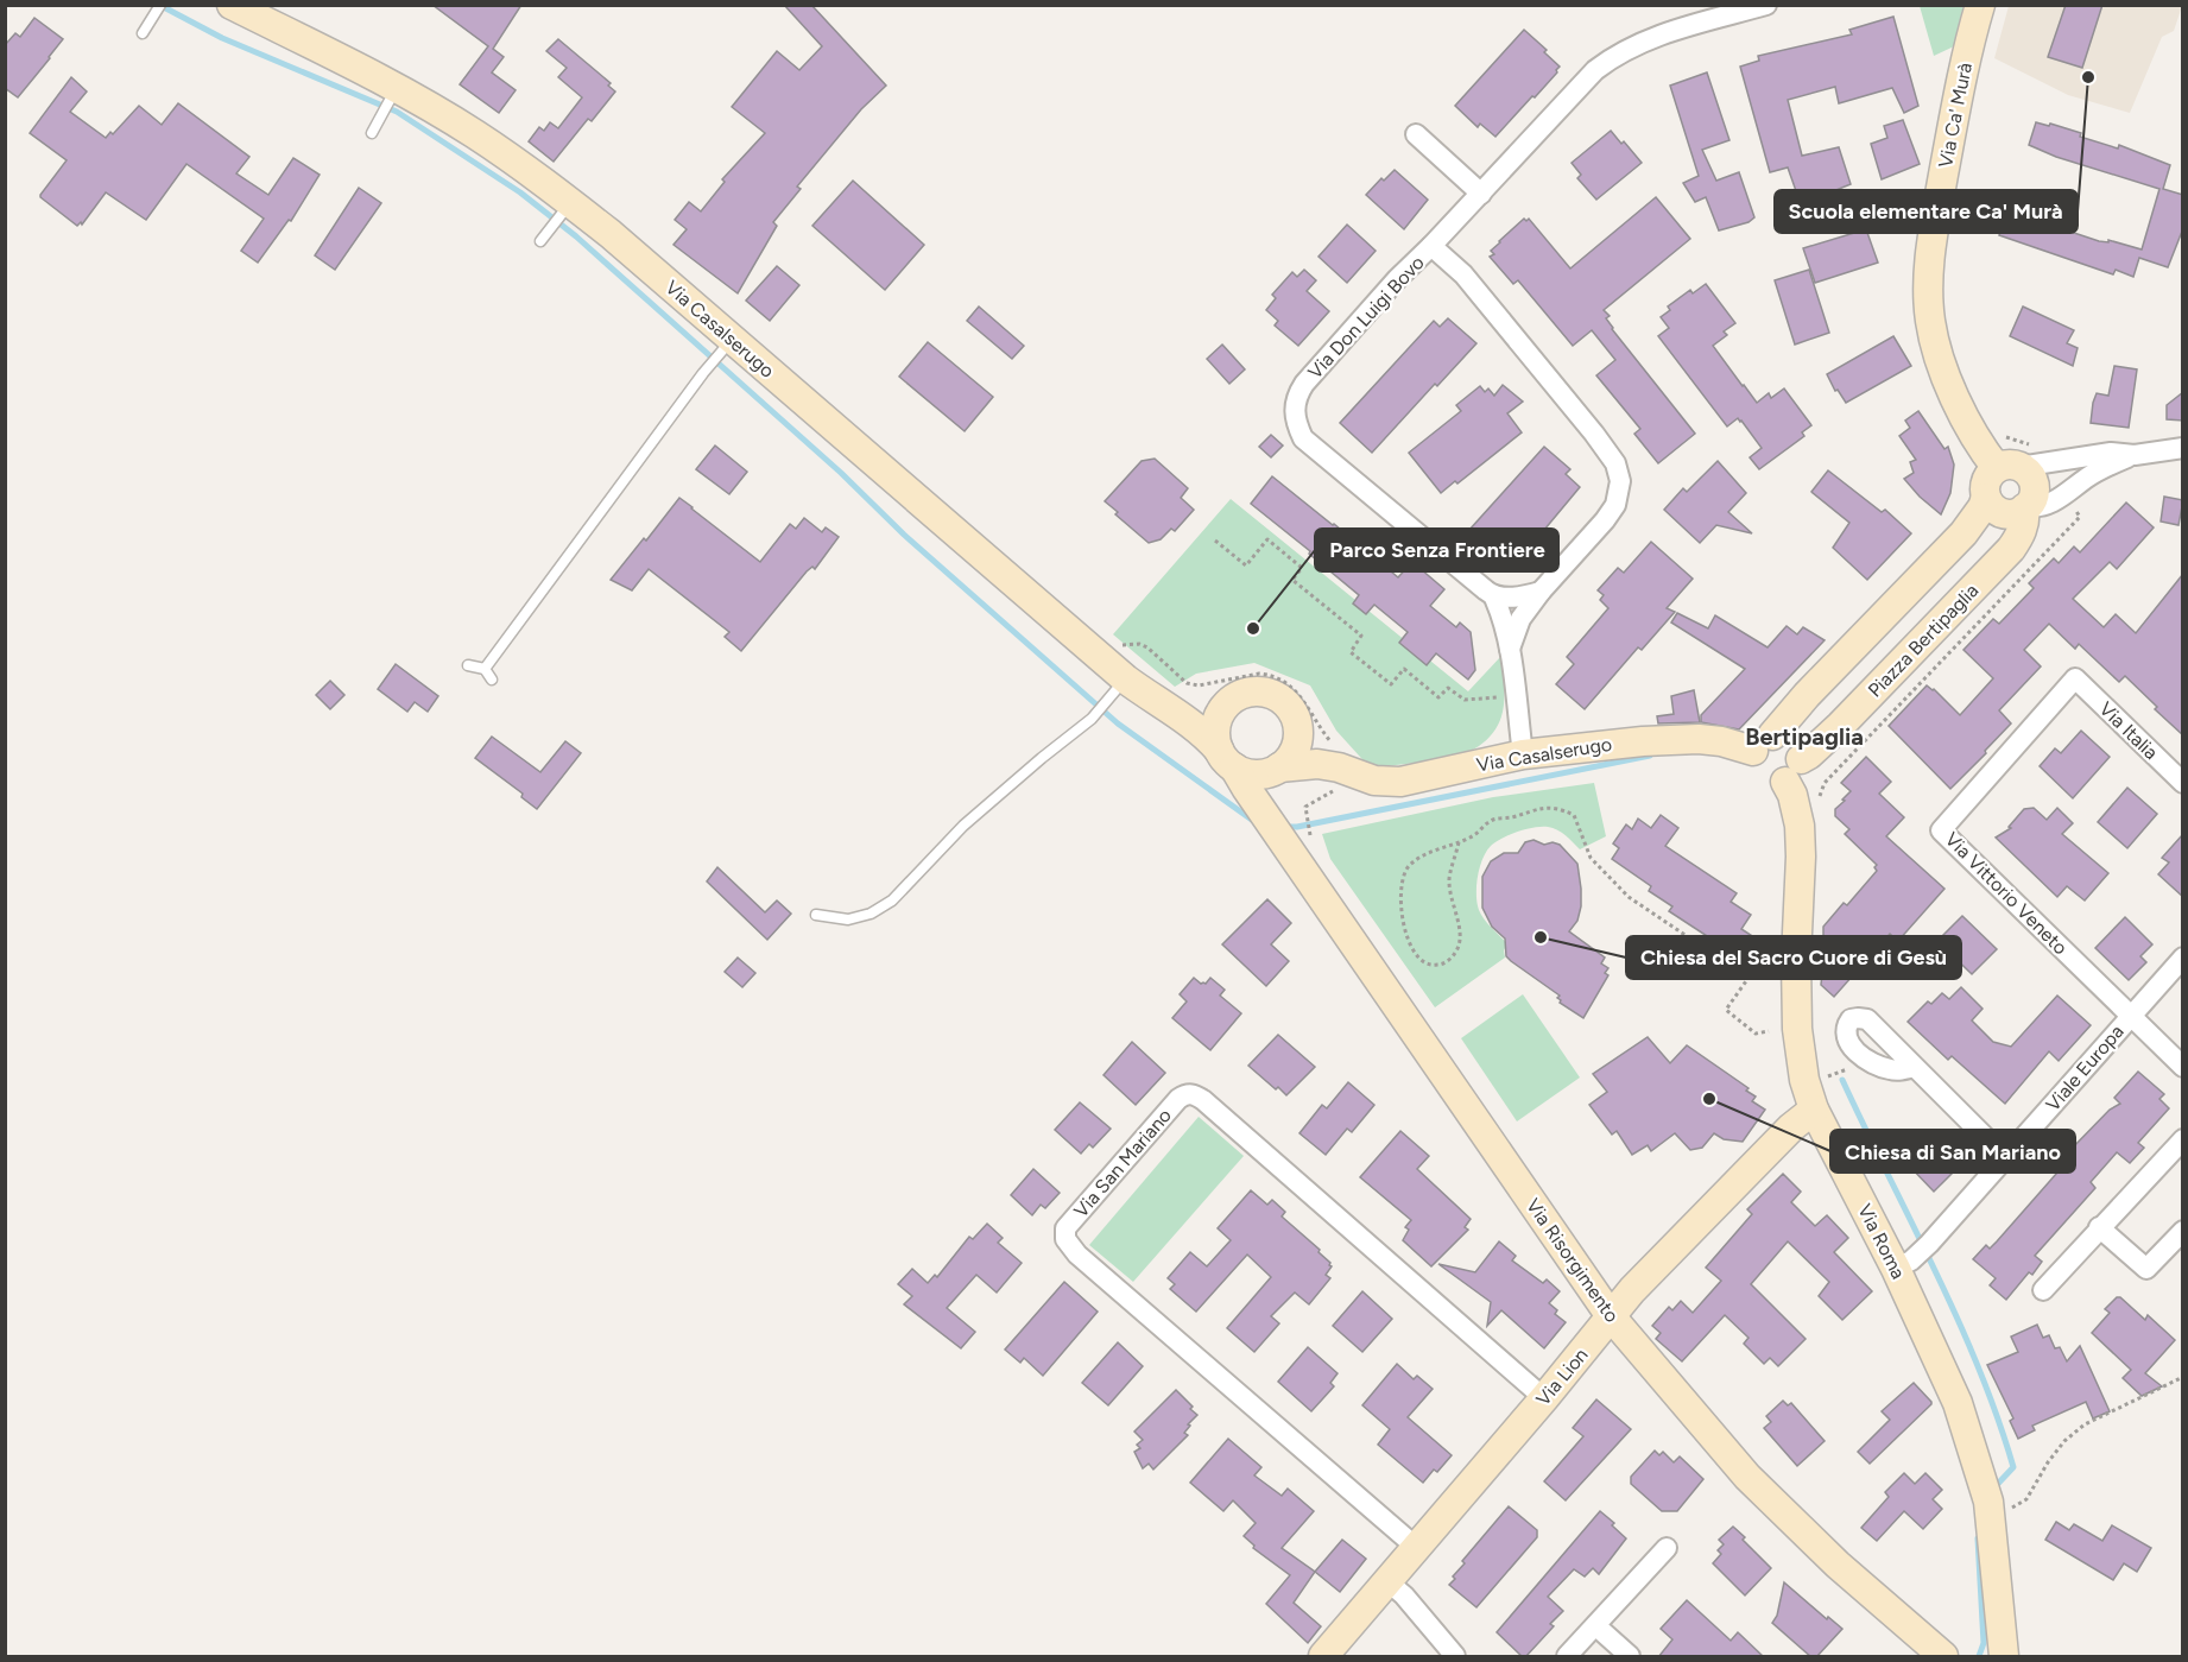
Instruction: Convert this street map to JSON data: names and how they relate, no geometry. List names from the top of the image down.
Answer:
{
  "streets": {
    "street": [
      "Via Ca' Murà",
      "Via Don Luigi Bovo",
      "Via Casalserugo",
      "Piazza Bertipaglia",
      "Via Italia",
      "Via Vittorio Veneto",
      "Viale Europa",
      "Via San Mariano",
      "Via Roma",
      "Via Risorgimento",
      "Via Lion"
    ]
  },
  "crossings": [
    ["Via Ca' Murà", "Piazza Bertipaglia"],
    ["Via Don Luigi Bovo", "Via Casalserugo"],
    ["Via Casalserugo", "Piazza Bertipaglia"],
    ["Via Casalserugo", "Via Roma"],
    ["Via Casalserugo", "Via Risorgimento"],
    ["Piazza Bertipaglia", "Via Roma"],
    ["Via Italia", "Via Vittorio Veneto"],
    ["Via Vittorio Veneto", "Viale Europa"],
    ["Viale Europa", "Via Roma"],
    ["Via San Mariano", "Via Lion"],
    ["Via Roma", "Via Lion"],
    ["Via Risorgimento", "Via Lion"]
  ],
  "districts": ["Bertipaglia"],
  "places": [
    "Scuola elementare Ca' Murà",
    "Parco Senza Frontiere",
    "Chiesa del Sacro Cuore di Gesù",
    "Chiesa di San Mariano"
  ]
}
